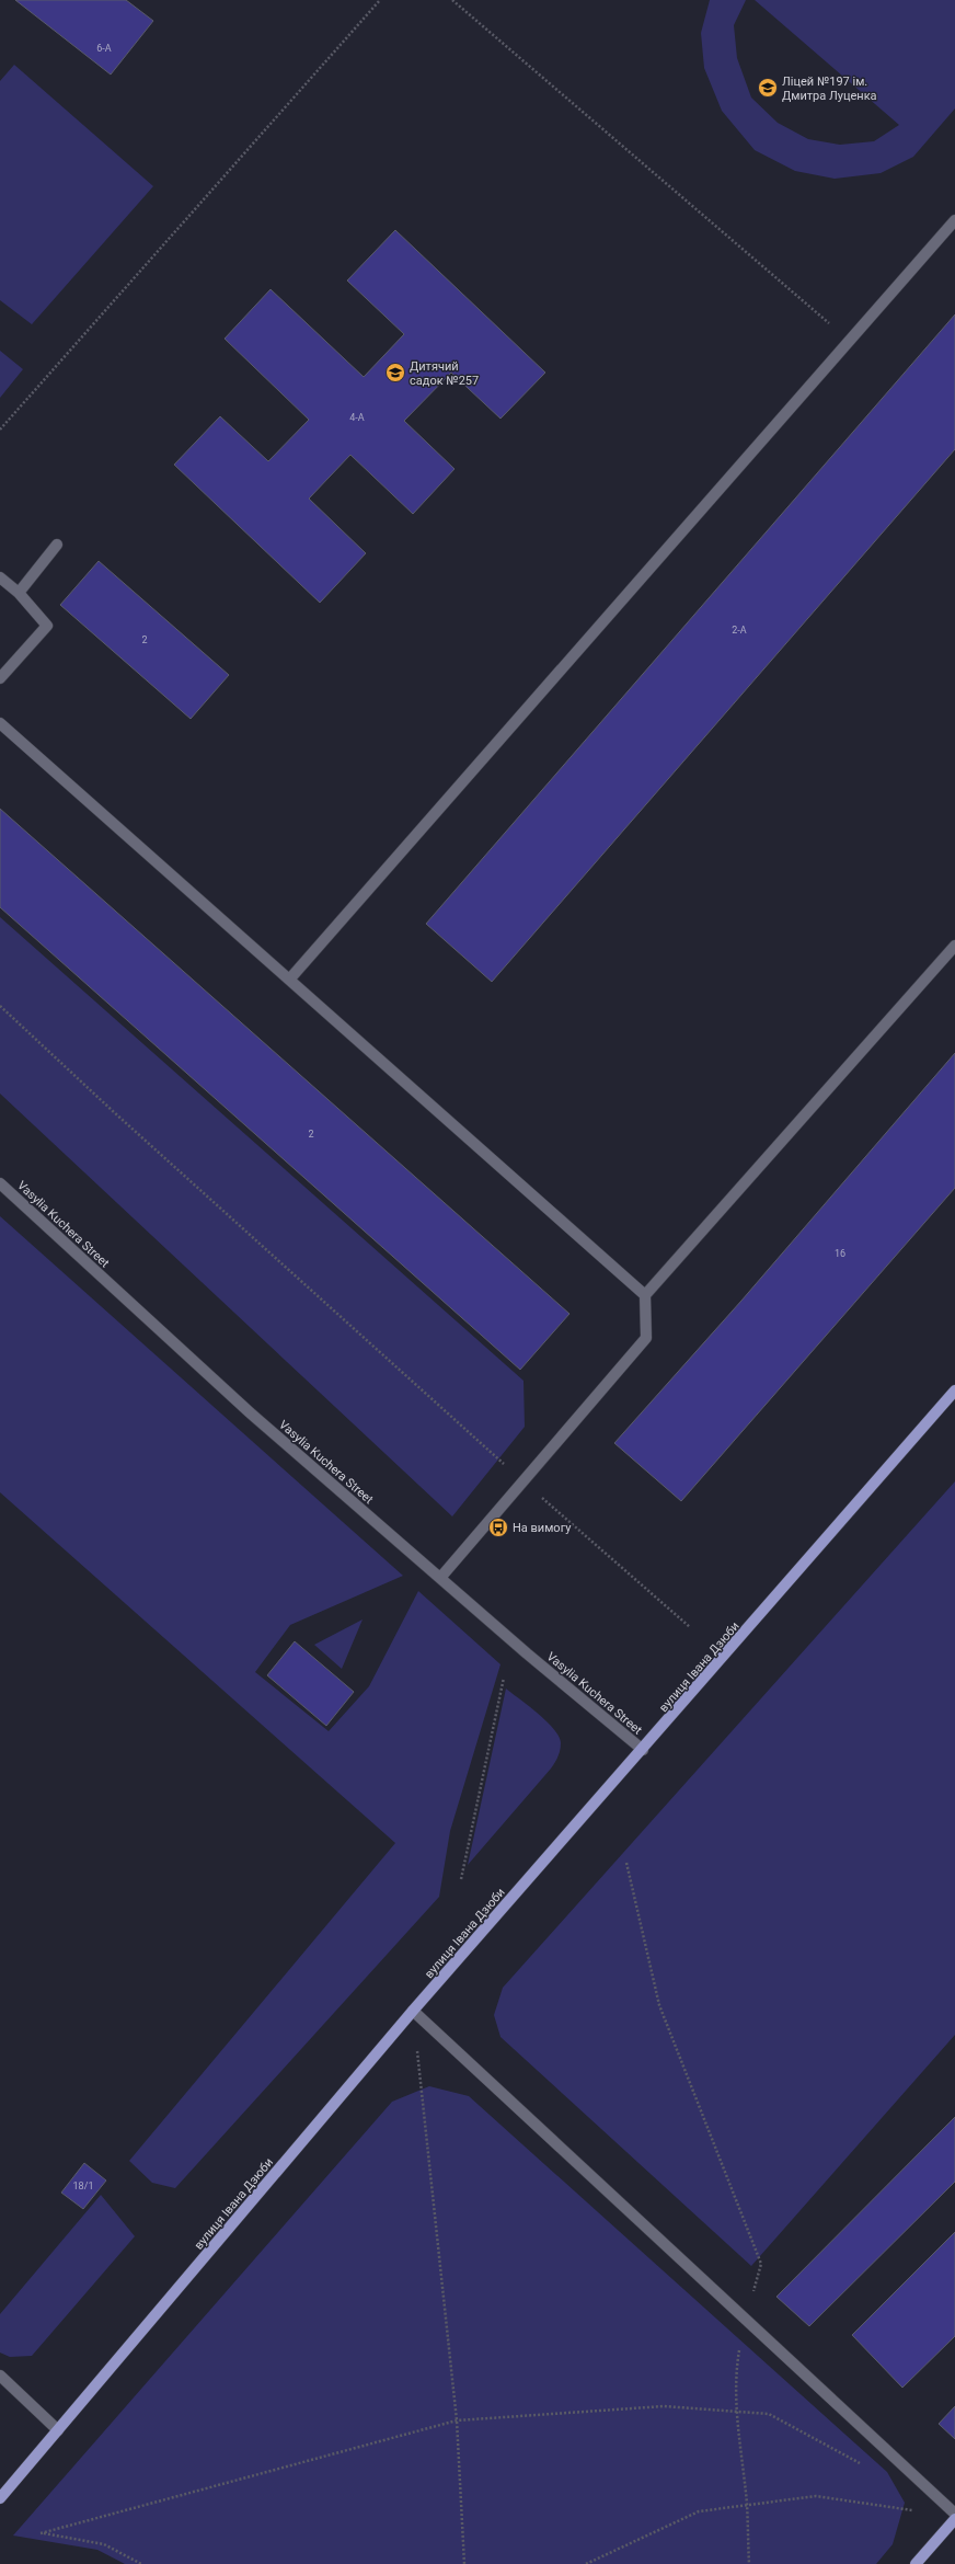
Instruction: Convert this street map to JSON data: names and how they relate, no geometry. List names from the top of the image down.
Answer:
{
  "streets": {
    "main road": ["вулиця Івана Дзюби"],
    "street": ["Vasylia Kuchera Street"]
  },
  "crossings": [
    ["Vasylia Kuchera Street", "вулиця Івана Дзюби"]
  ],
  "places": {
    "school or university": ["Ліцей №197 ім. Дмитра Луценка", "Дитячий садок №257"],
    "bus stop": ["На вимогу"]
  },
  "house_numbers": [
    "6-А",
    "4-А",
    "2-А",
    "2",
    "2",
    "16",
    "18/1"
  ]
}
